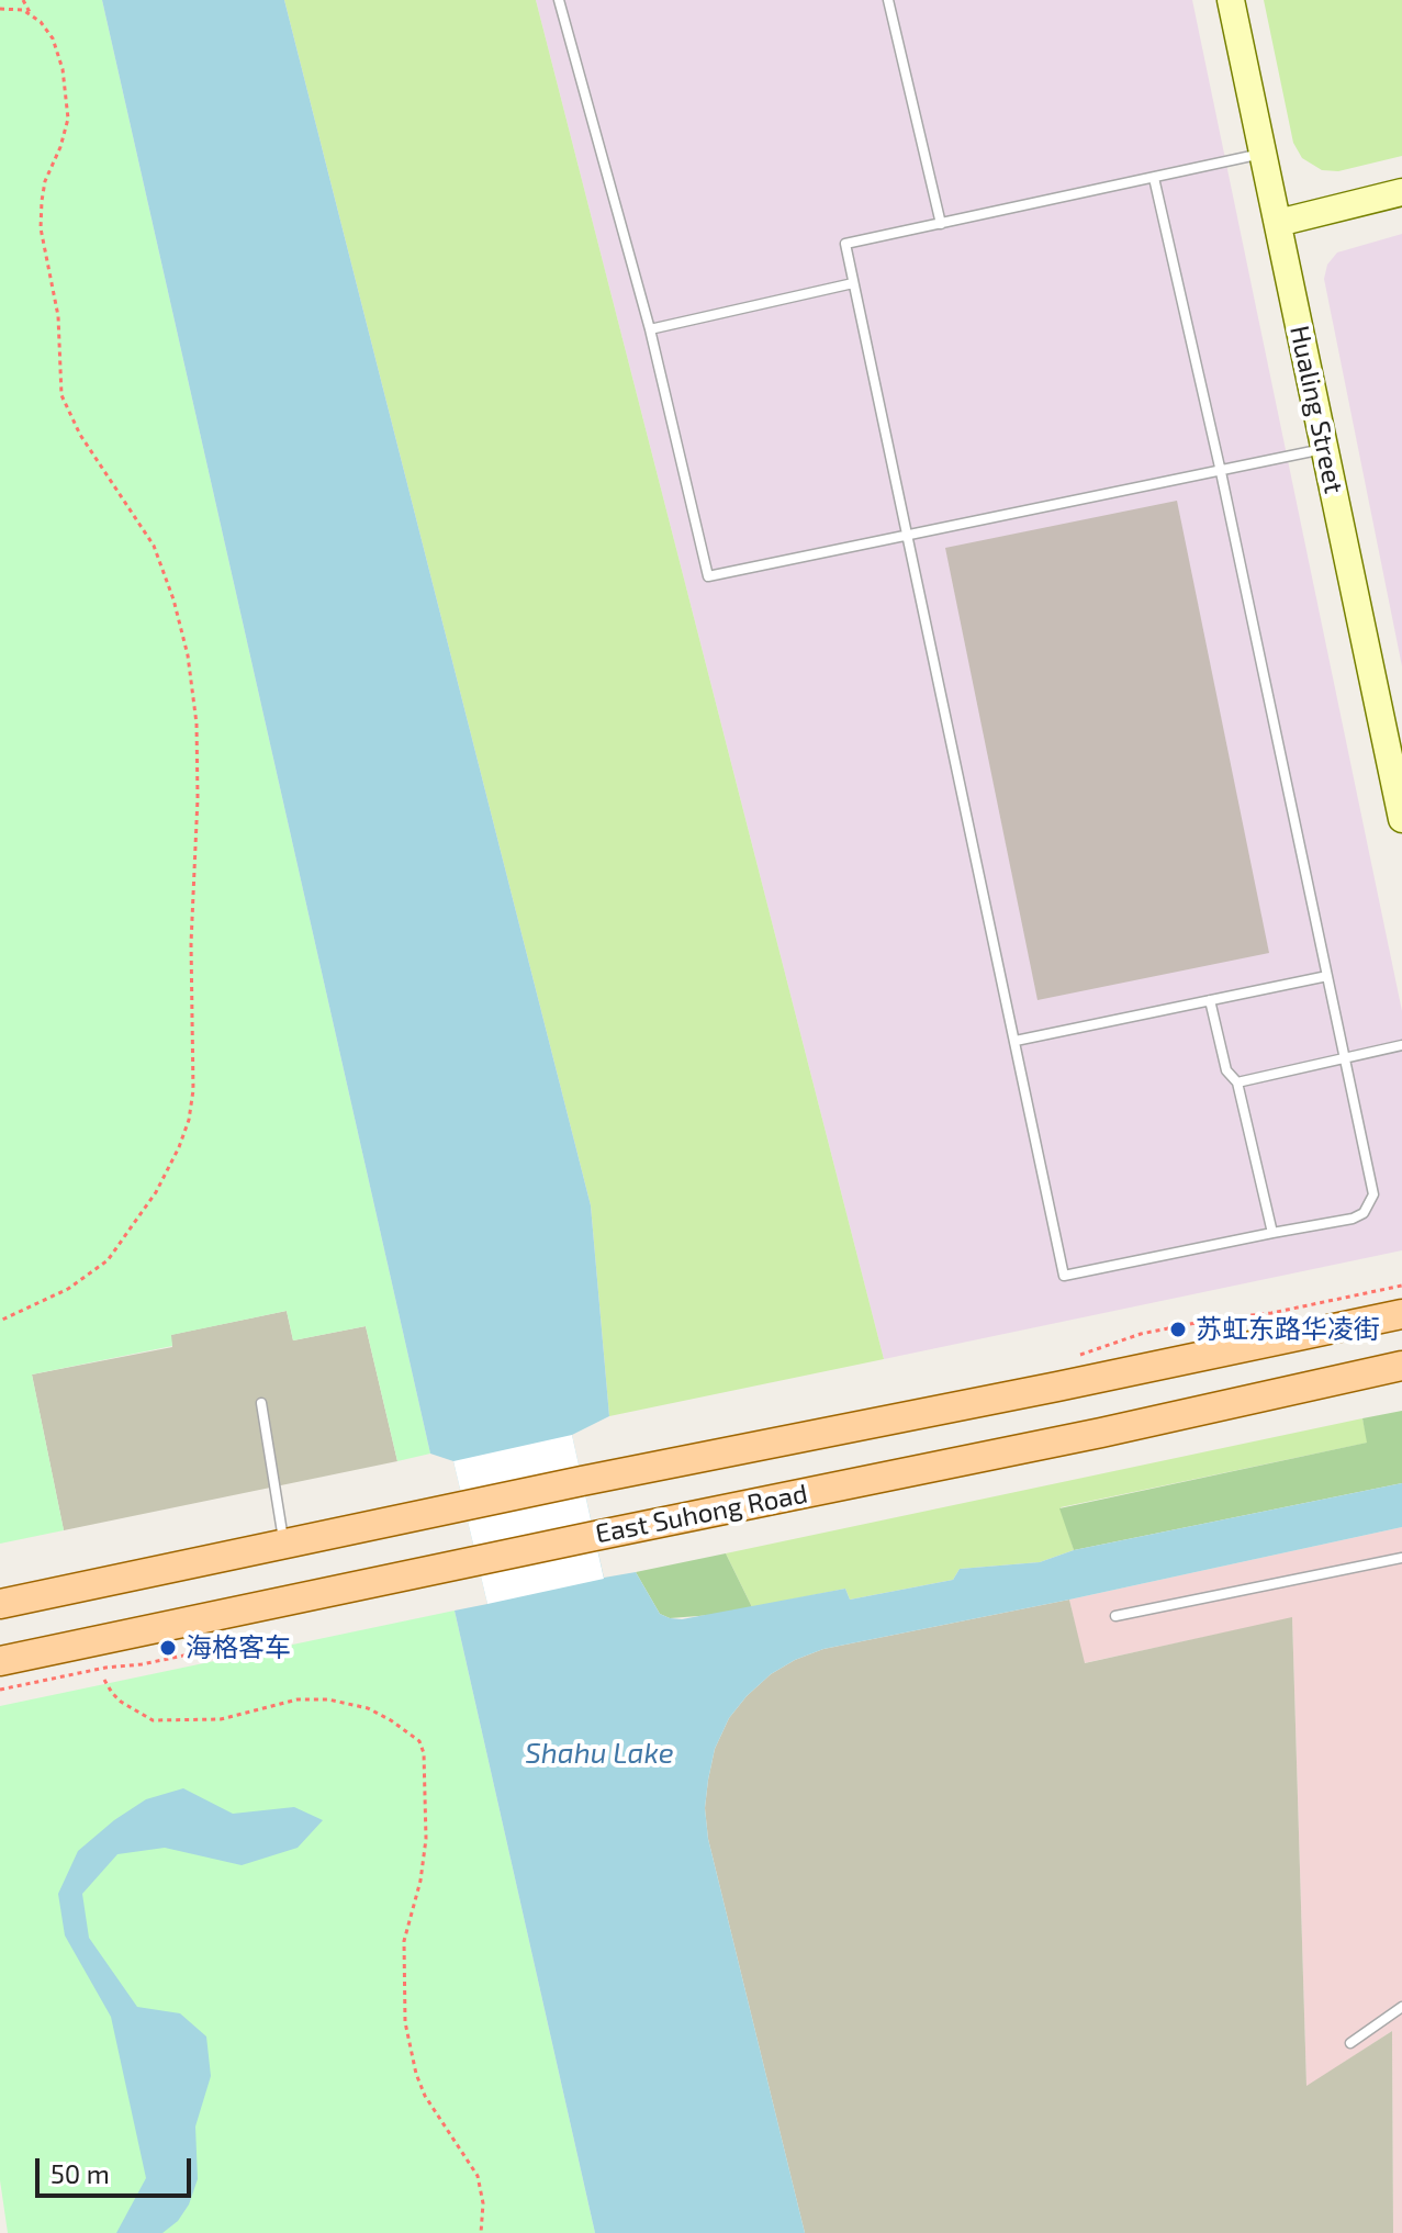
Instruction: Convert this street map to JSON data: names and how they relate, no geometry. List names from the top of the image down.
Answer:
{
  "streets": {
    "main road": ["East Suhong Road"],
    "street": ["Hualing Street"]
  },
  "water": ["Shahu Lake"],
  "places": ["苏虹东路华凌街", "海格客车"],
  "scale_bar": "50 m"
}
